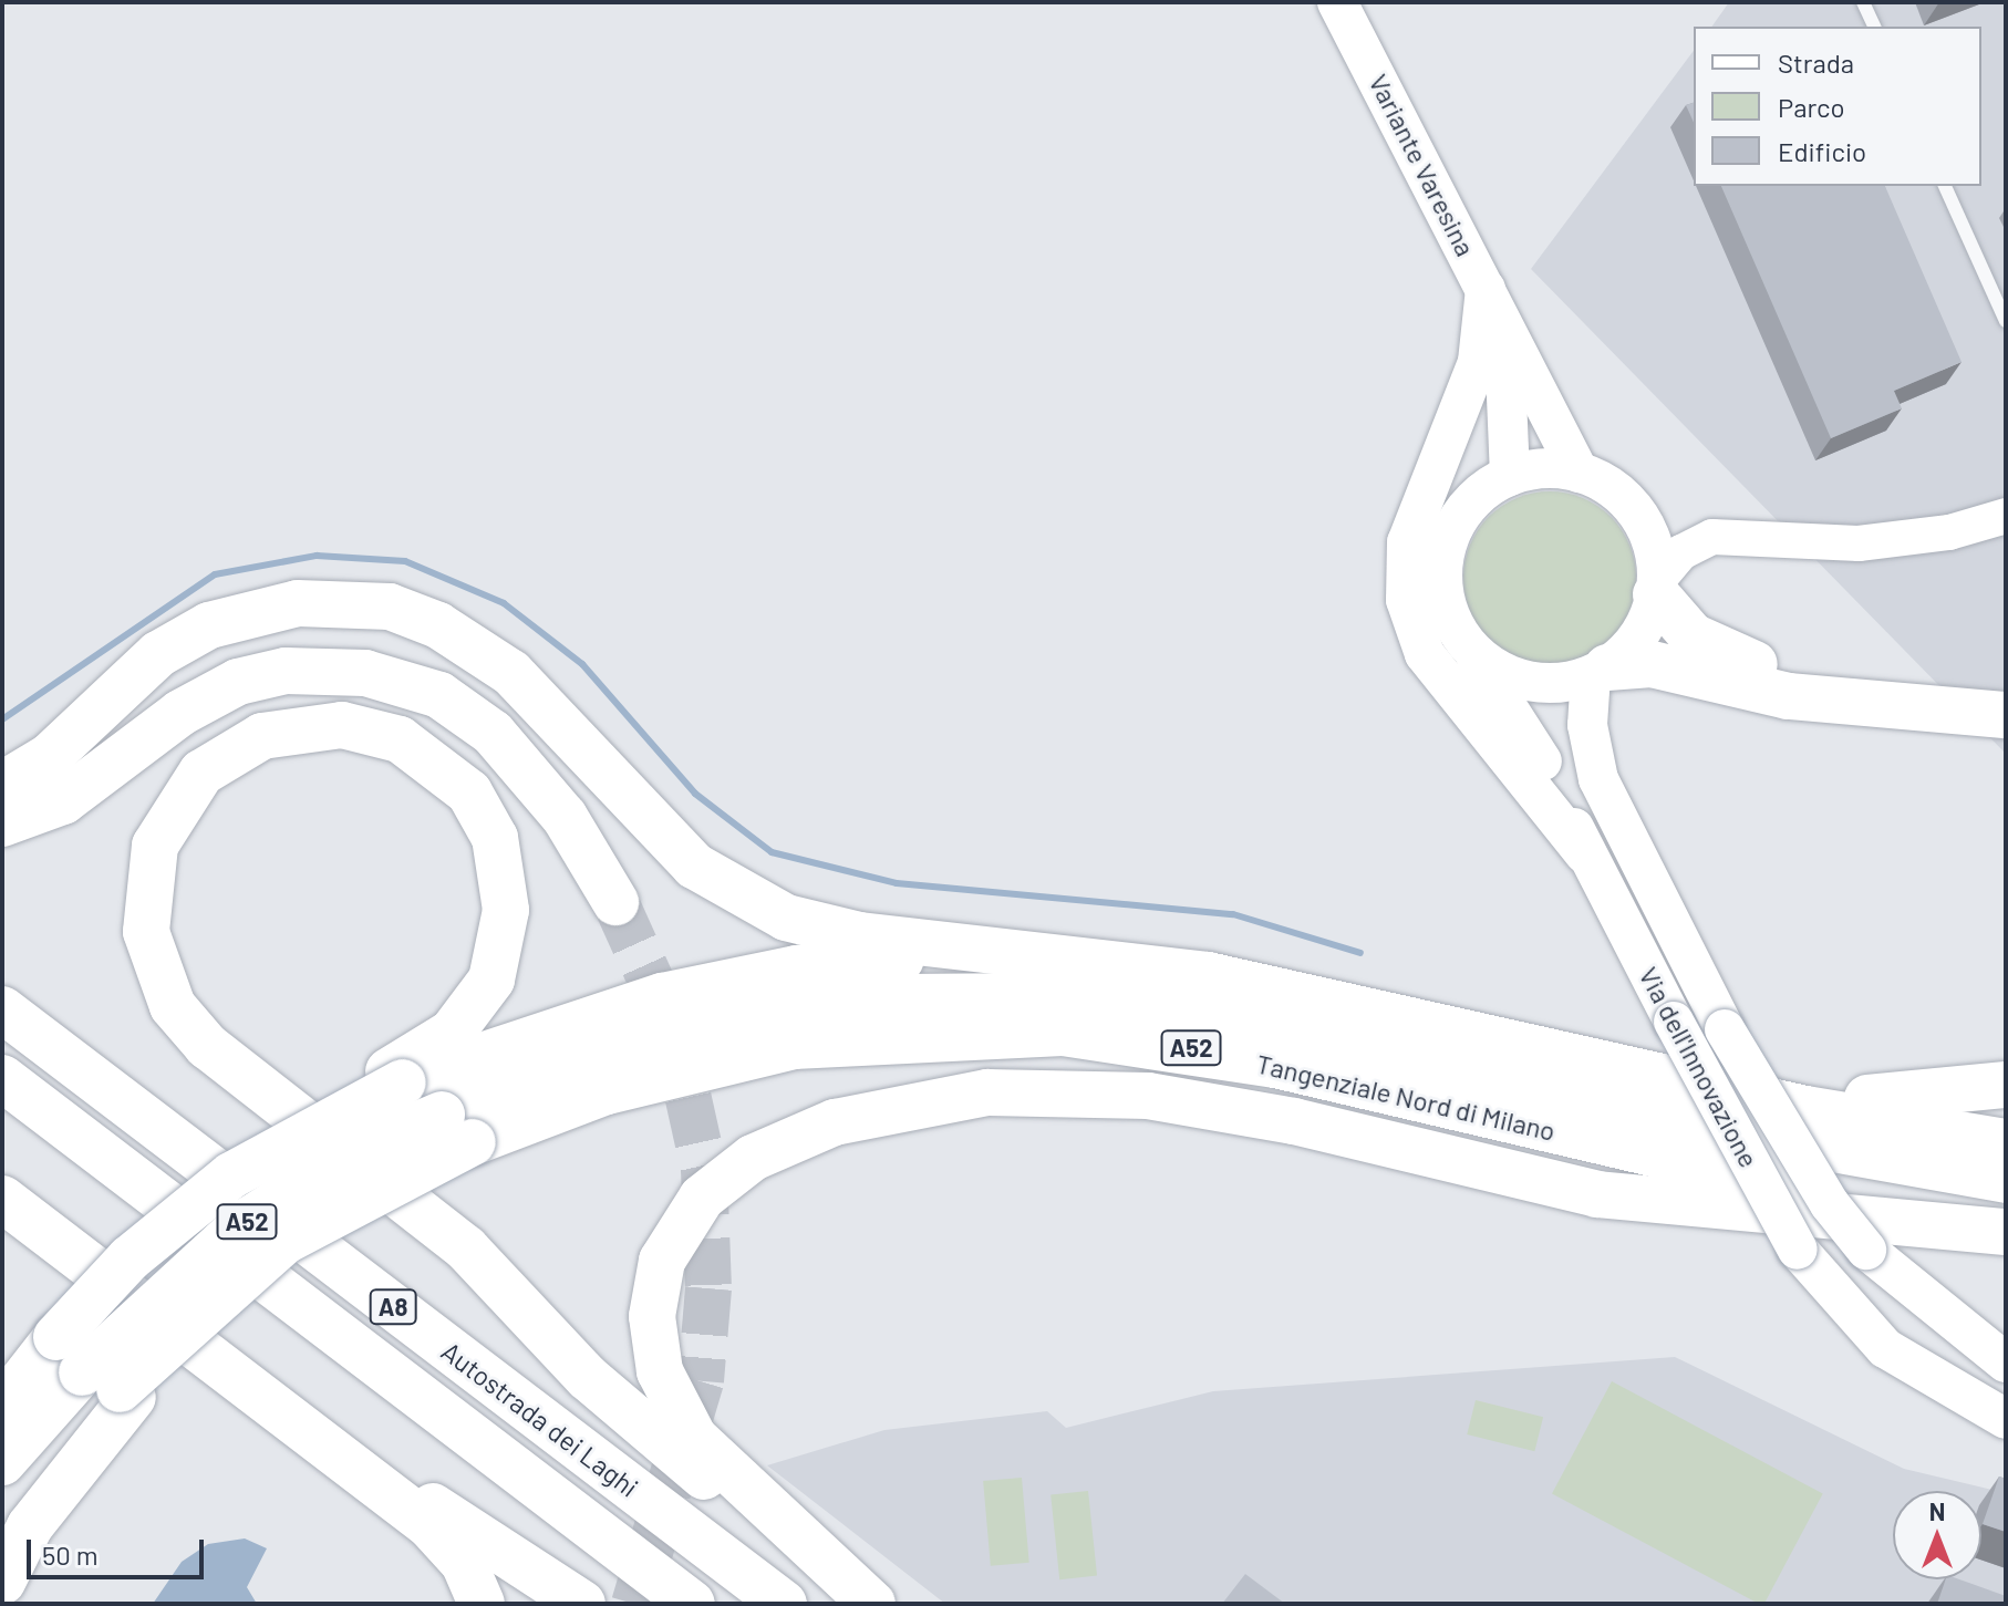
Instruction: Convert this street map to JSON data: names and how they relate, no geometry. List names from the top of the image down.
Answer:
{
  "streets": {
    "highway": [
      "A52",
      "Tangenziale Nord di Milano",
      "A8",
      "Autostrada dei Laghi"
    ],
    "main road": ["Variante Varesina", "Via dell'Innovazione"]
  },
  "crossings": [
    ["Variante Varesina", "Via dell'Innovazione"]
  ],
  "legend": ["Strada", "Parco", "Edificio"],
  "scale_bar": "50 m",
  "north": "top"
}
